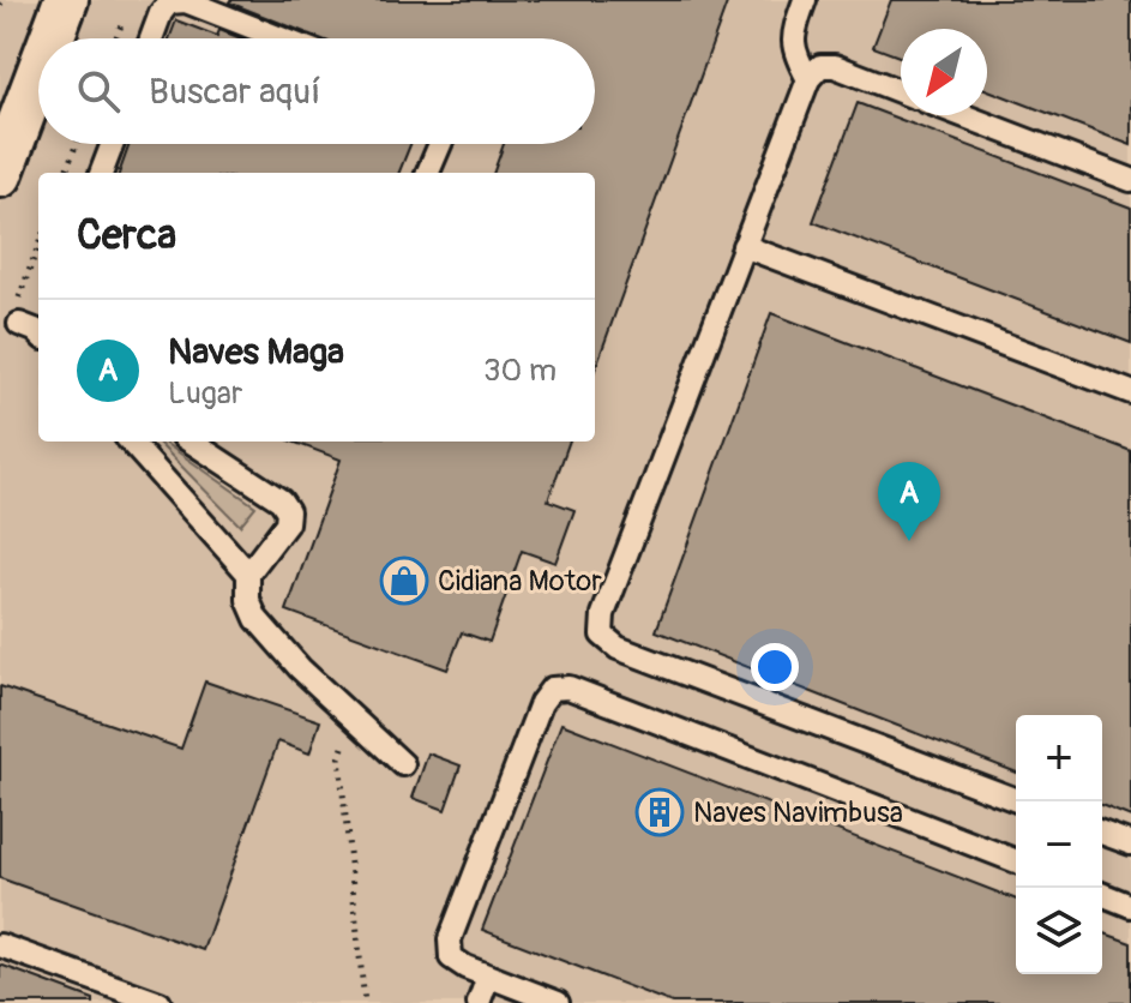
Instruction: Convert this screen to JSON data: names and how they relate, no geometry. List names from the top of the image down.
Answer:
{
  "places": {
    "shop": ["Cidiana Motor"],
    "building": ["Naves Navimbusa"]
  },
  "north": "bottom left",
  "page": {
    "search": "Buscar aquí",
    "heading": "Cerca",
    "list": [
      {
        "mark": "A",
        "name": "Naves Maga",
        "note": "Lugar",
        "value": "30 m"
      }
    ],
    "pins": "A",
    "map_buttons": ["+", "−"]
  }
}
